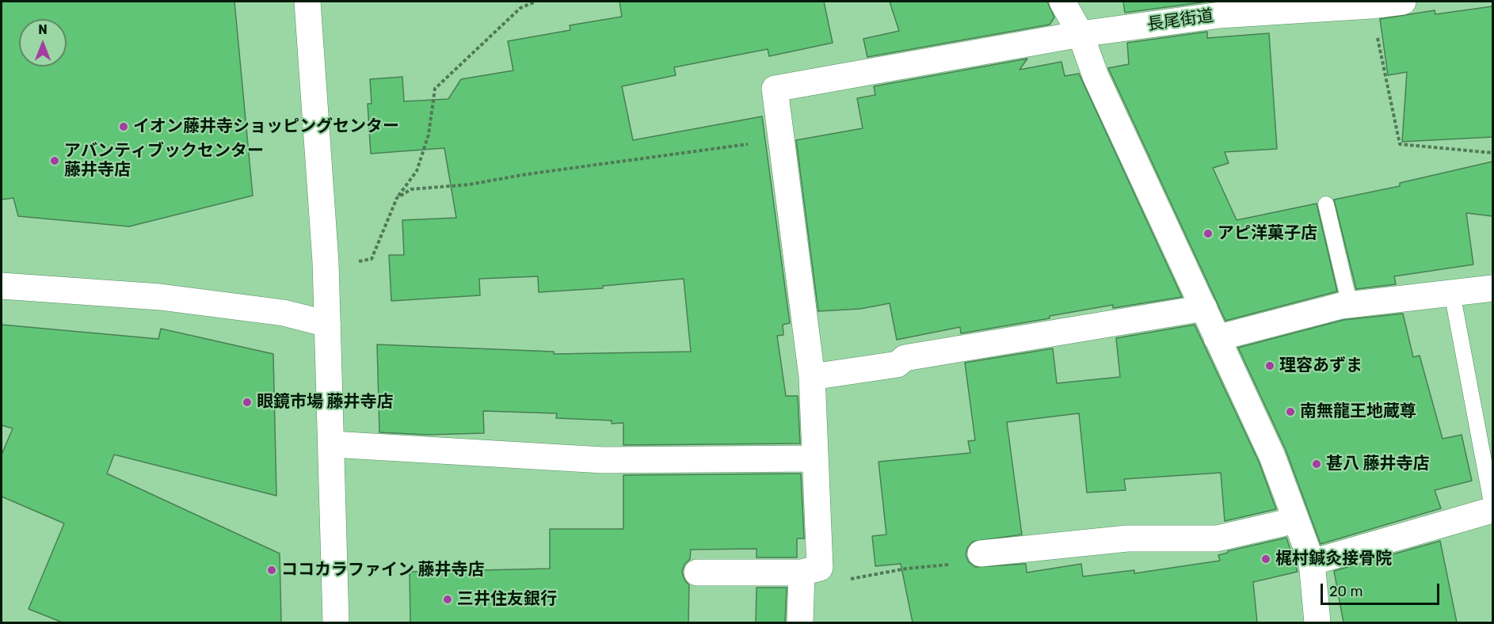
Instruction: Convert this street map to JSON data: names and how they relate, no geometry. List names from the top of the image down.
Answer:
{
  "streets": {
    "street": ["長尾街道"]
  },
  "places": [
    "イオン藤井寺ショッピングセンター",
    "アバンティブックセンター 藤井寺店",
    "アピ洋菓子店",
    "理容あずま",
    "眼鏡市場 藤井寺店",
    "南無龍王地蔵尊",
    "甚八 藤井寺店",
    "梶村鍼灸接骨院",
    "ココカラファイン 藤井寺店",
    "三井住友銀行"
  ],
  "scale_bar": "20 m",
  "north": "top"
}
